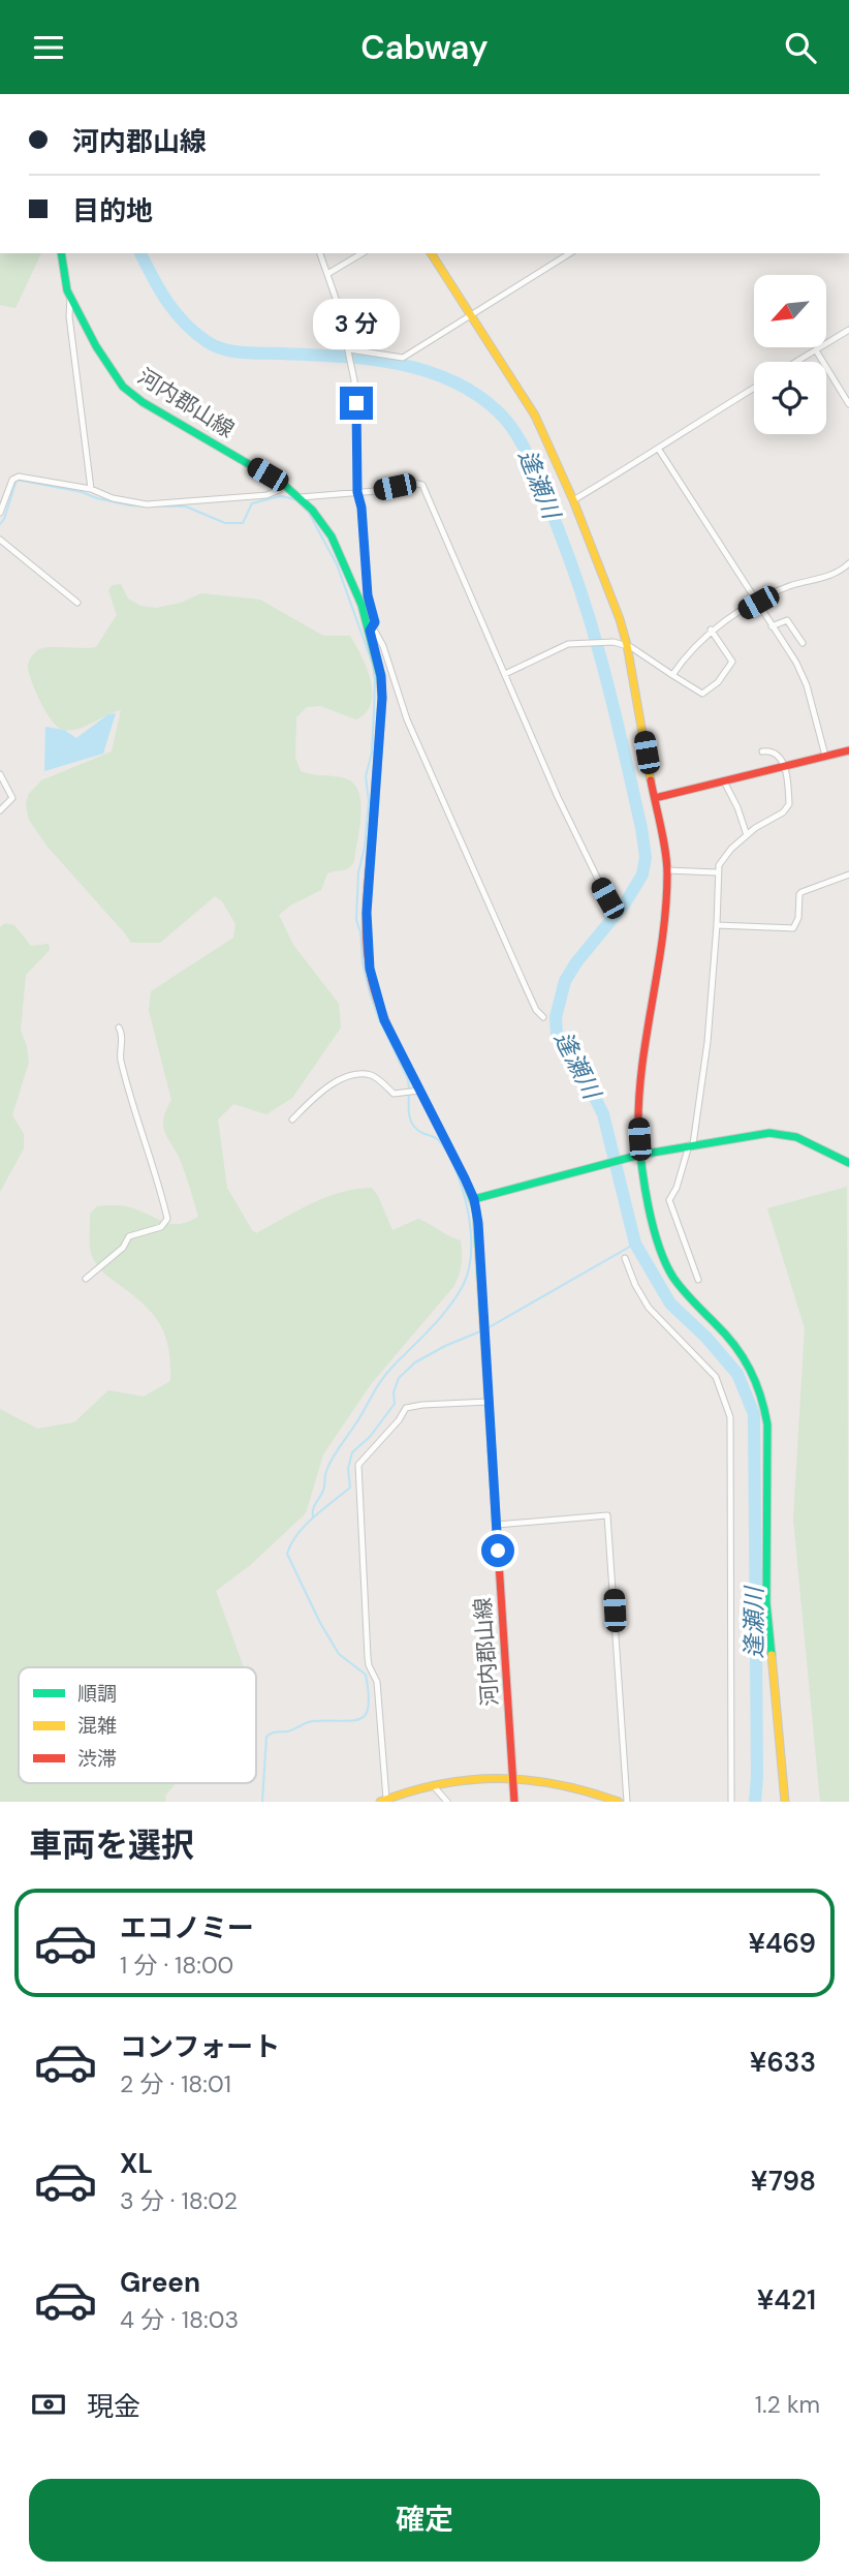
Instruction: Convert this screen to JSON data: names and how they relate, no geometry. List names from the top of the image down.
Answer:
{
  "streets": {
    "street": ["河内郡山線"]
  },
  "water": ["逢瀬川"],
  "legend": ["順調", "混雑", "渋滞"],
  "north": "bottom left",
  "page": {
    "header": "Cabway",
    "banner": ["河内郡山線", "目的地"],
    "bubble": "3 分",
    "heading": "車両を選択",
    "list": [
      {
        "name": "エコノミー",
        "note": "1 分 · 18:00",
        "value": "¥469"
      },
      {
        "name": "コンフォート",
        "note": "2 分 · 18:01",
        "value": "¥633"
      },
      {
        "name": "XL",
        "note": "3 分 · 18:02",
        "value": "¥798"
      },
      {
        "name": "Green",
        "note": "4 分 · 18:03",
        "value": "¥421"
      }
    ],
    "pay": ["現金", "1.2 km"],
    "buttons": "確定"
  }
}
